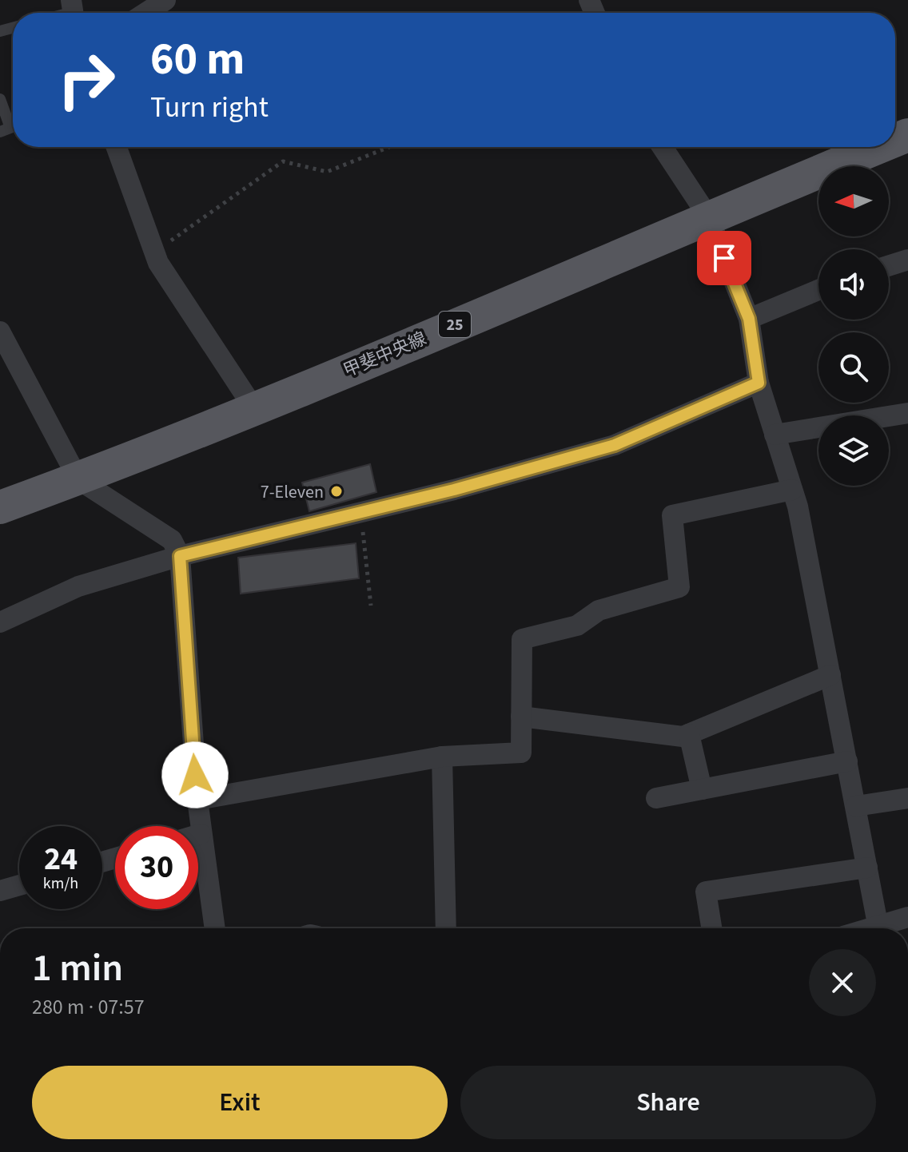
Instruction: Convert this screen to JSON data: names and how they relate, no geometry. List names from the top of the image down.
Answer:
{
  "streets": {
    "main road": ["25", "甲斐中央線"]
  },
  "places": ["7-Eleven"],
  "north": "left",
  "page": {
    "turn": ["60 m", "Turn right"],
    "speed": "24 km/h",
    "limit": "30",
    "heading": ["1 min", "280 m · 07:57"],
    "buttons": ["Exit", "Share"]
  }
}
